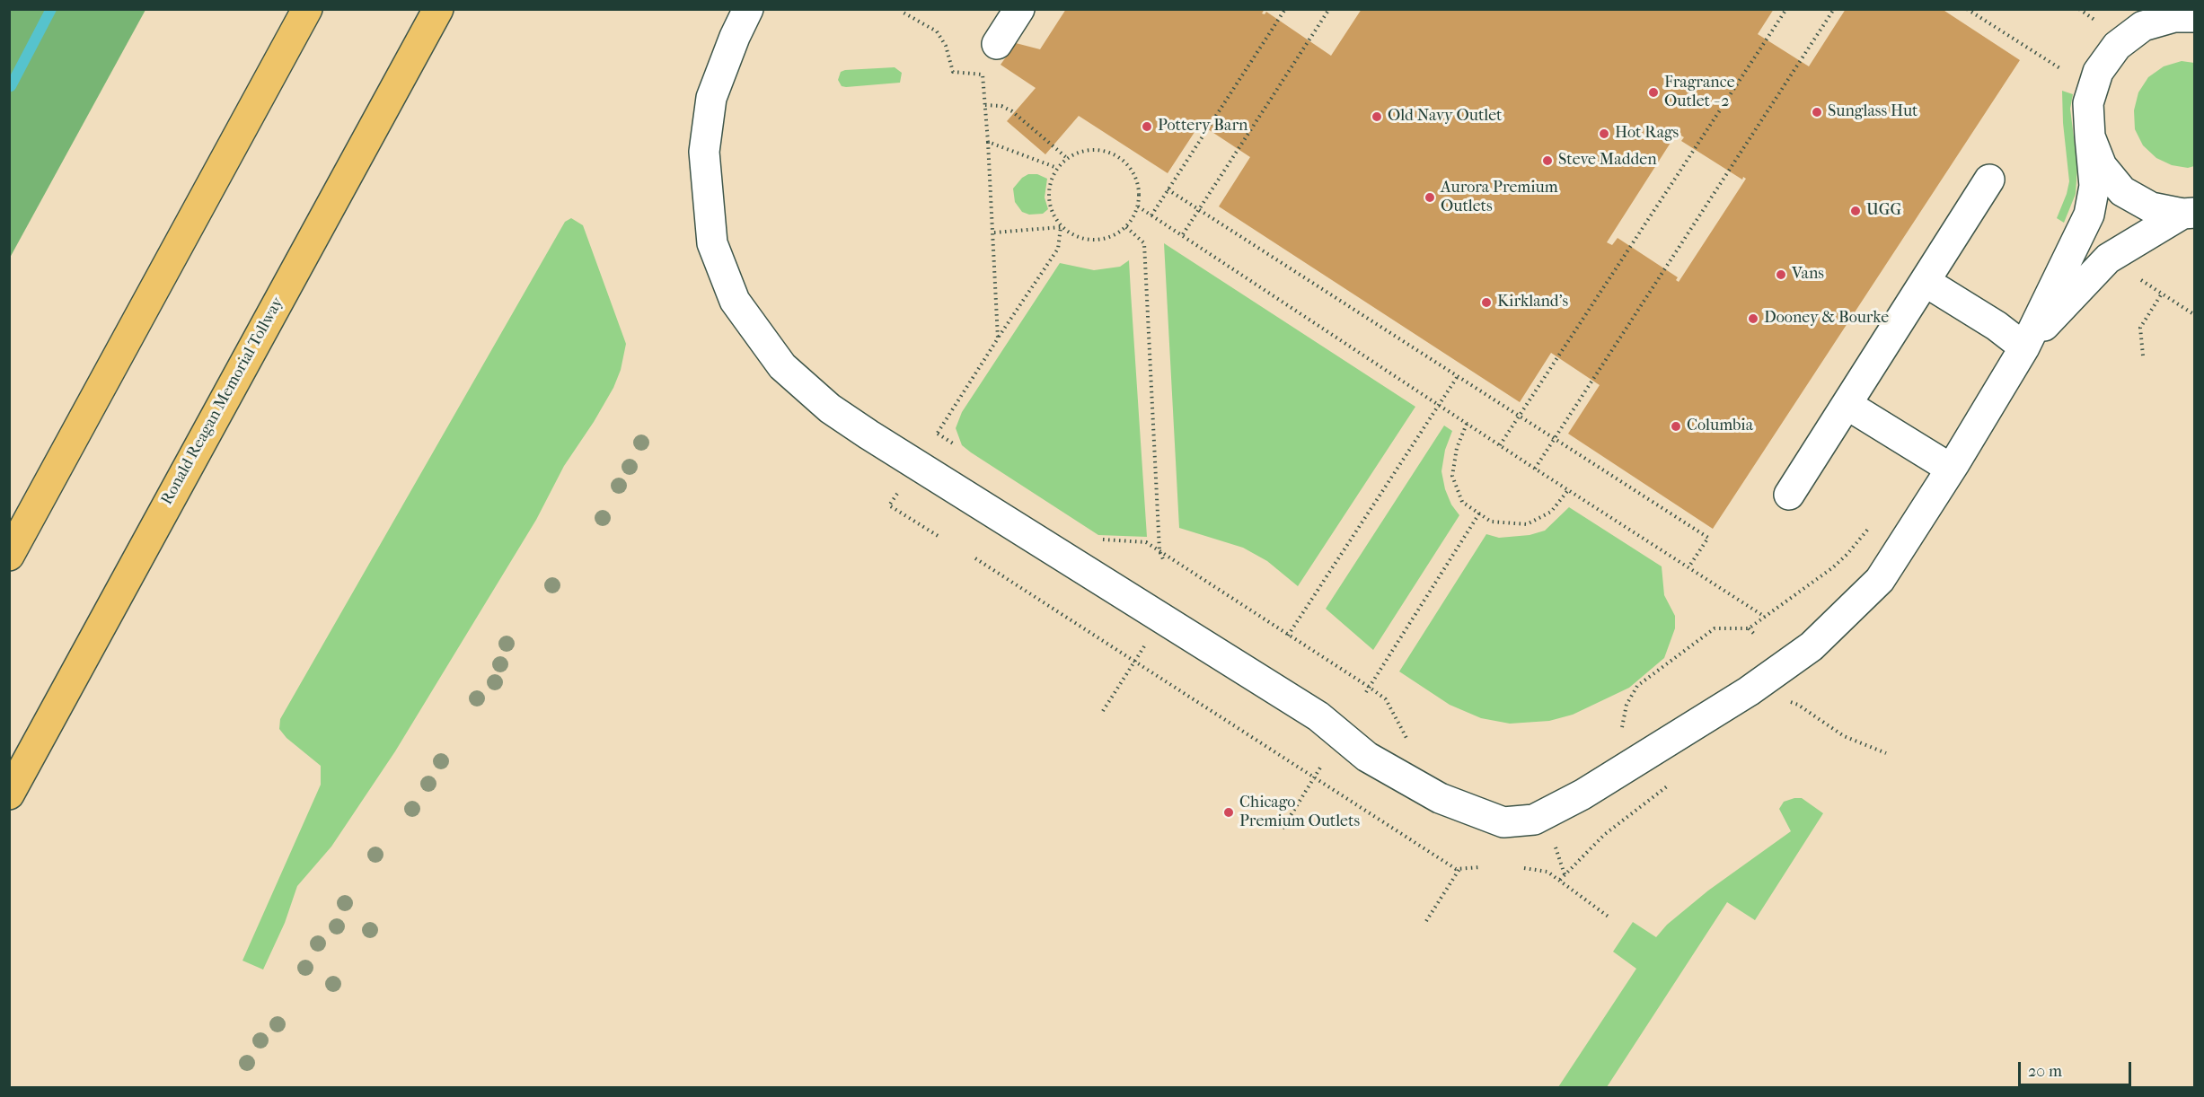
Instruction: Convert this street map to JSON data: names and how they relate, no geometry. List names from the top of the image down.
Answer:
{
  "streets": {
    "highway": ["Ronald Reagan Memorial Tollway"]
  },
  "places": [
    "Fragrance Outlet - 2",
    "Sunglass Hut",
    "Old Navy Outlet",
    "Pottery Barn",
    "Hot Rags",
    "Steve Madden",
    "Aurora Premium Outlets",
    "UGG",
    "Vans",
    "Kirkland's",
    "Dooney & Bourke",
    "Columbia",
    "Chicago Premium Outlets"
  ],
  "scale_bar": "20 m"
}
